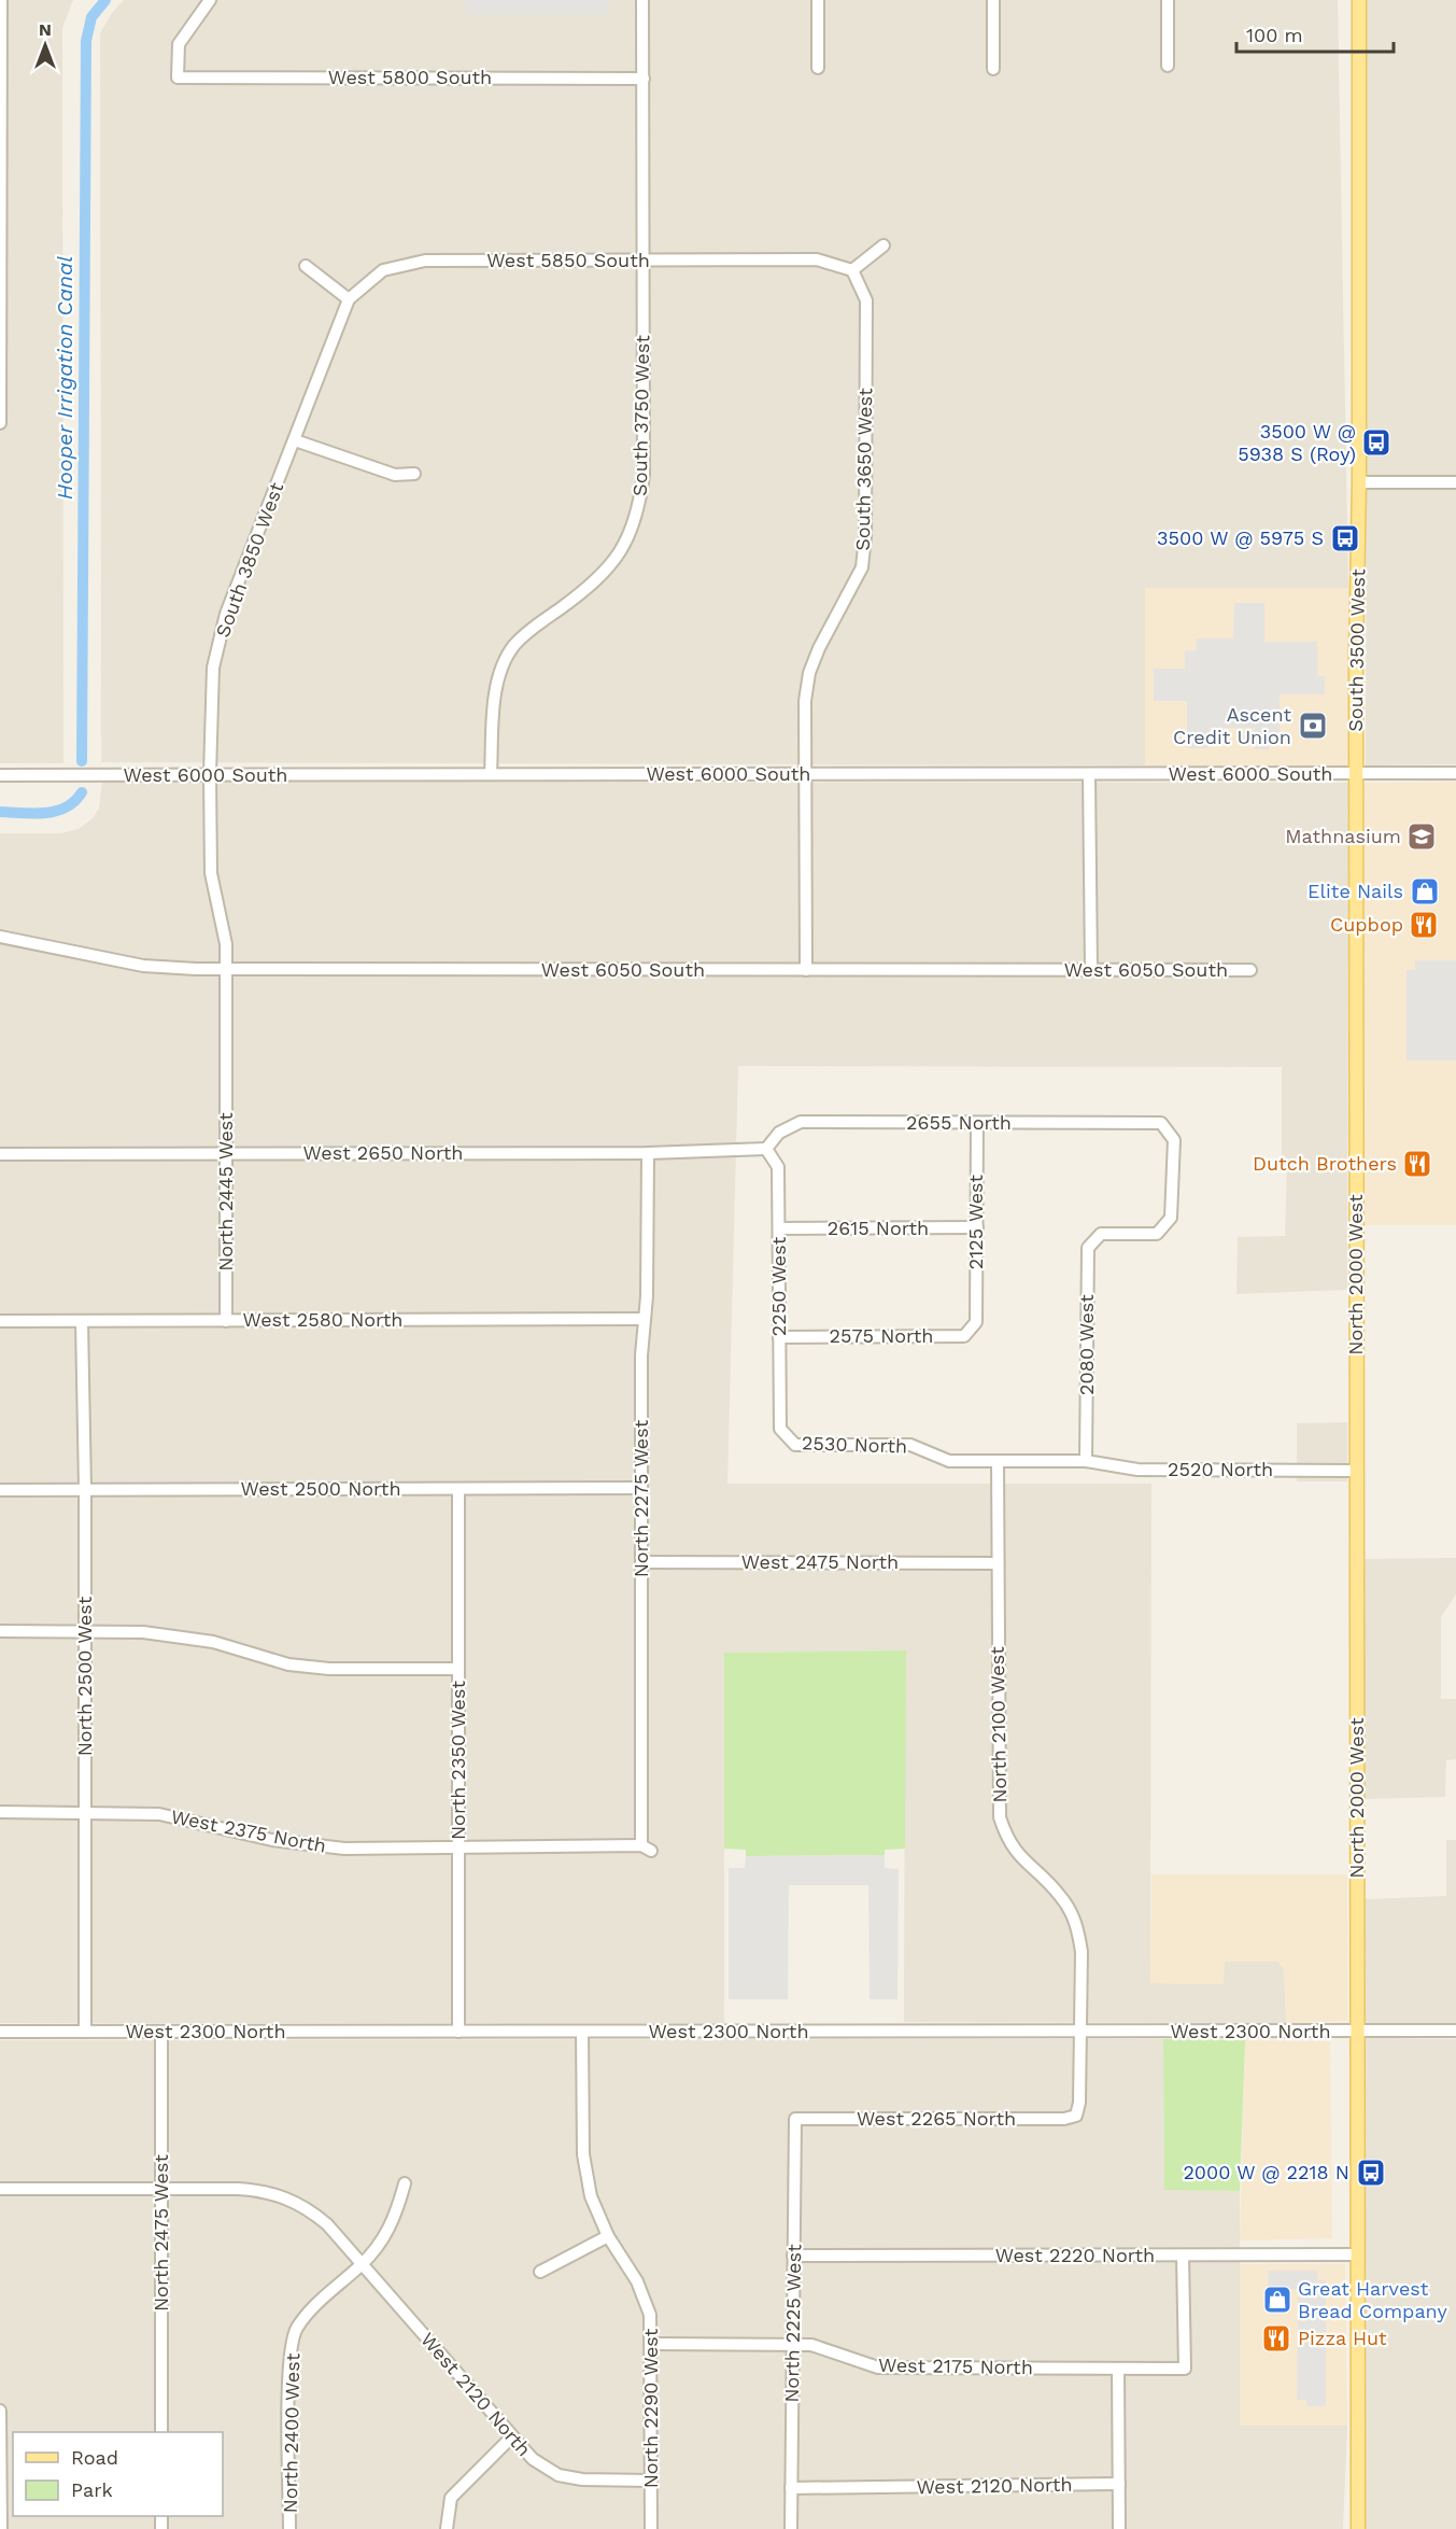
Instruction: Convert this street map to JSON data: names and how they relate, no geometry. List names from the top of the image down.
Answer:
{
  "streets": {
    "main road": ["South 3500 West", "North 2000 West"],
    "street": [
      "West 5800 South",
      "West 5850 South",
      "South 3750 West",
      "South 3650 West",
      "South 3850 West",
      "West 6000 South",
      "West 6050 South",
      "2655 North",
      "West 2650 North",
      "North 2445 West",
      "2125 West",
      "2615 North",
      "2250 West",
      "West 2580 North",
      "2575 North",
      "2080 West",
      "2530 North",
      "2520 North",
      "West 2500 North",
      "North 2275 West",
      "West 2475 North",
      "North 2500 West",
      "North 2100 West",
      "North 2350 West",
      "West 2375 North",
      "West 2300 North",
      "West 2265 North",
      "North 2475 West",
      "West 2220 North",
      "North 2225 West",
      "West 2175 North",
      "West 2120 North",
      "North 2290 West",
      "North 2400 West"
    ]
  },
  "crossings": [
    ["West 5800 South", "South 3750 West"],
    ["West 5850 South", "South 3750 West"],
    ["West 5850 South", "South 3650 West"],
    ["West 5850 South", "South 3850 West"],
    ["South 3750 West", "West 6000 South"],
    ["South 3650 West", "West 6000 South"],
    ["South 3650 West", "West 6050 South"],
    ["South 3850 West", "West 6000 South"],
    ["South 3850 West", "West 6050 South"],
    ["South 3850 West", "North 2445 West"],
    ["South 3500 West", "West 6000 South"],
    ["South 3500 West", "North 2000 West"],
    ["2655 North", "West 2650 North"],
    ["2655 North", "2125 West"],
    ["2655 North", "2250 West"],
    ["2655 North", "2080 West"],
    ["West 2650 North", "North 2445 West"],
    ["West 2650 North", "2250 West"],
    ["West 2650 North", "North 2275 West"],
    ["North 2445 West", "West 2580 North"],
    ["2125 West", "2615 North"],
    ["2125 West", "2575 North"],
    ["2615 North", "2250 West"],
    ["North 2000 West", "2520 North"],
    ["North 2000 West", "West 2300 North"],
    ["North 2000 West", "West 2220 North"],
    ["2250 West", "2575 North"],
    ["2250 West", "2530 North"],
    ["West 2580 North", "North 2275 West"],
    ["West 2580 North", "North 2500 West"],
    ["2080 West", "2530 North"],
    ["2080 West", "2520 North"],
    ["2530 North", "2520 North"],
    ["2530 North", "North 2100 West"],
    ["West 2500 North", "North 2275 West"],
    ["West 2500 North", "North 2500 West"],
    ["West 2500 North", "North 2350 West"],
    ["North 2275 West", "West 2475 North"],
    ["North 2275 West", "West 2375 North"],
    ["West 2475 North", "North 2100 West"],
    ["North 2500 West", "West 2375 North"],
    ["North 2500 West", "West 2300 North"],
    ["North 2100 West", "West 2300 North"],
    ["North 2100 West", "West 2265 North"],
    ["North 2350 West", "West 2375 North"],
    ["North 2350 West", "West 2300 North"],
    ["West 2300 North", "North 2475 West"],
    ["West 2300 North", "North 2290 West"],
    ["West 2265 North", "North 2225 West"],
    ["North 2475 West", "West 2120 North"],
    ["West 2220 North", "North 2225 West"],
    ["West 2220 North", "West 2175 North"],
    ["North 2225 West", "West 2175 North"],
    ["North 2225 West", "West 2120 North"],
    ["West 2175 North", "North 2290 West"],
    ["West 2120 North", "North 2290 West"],
    ["West 2120 North", "North 2400 West"]
  ],
  "water": ["Hooper Irrigation Canal"],
  "places": {
    "bus stop": ["3500 W @ 5938 S (Roy)", "3500 W @ 5975 S", "2000 W @ 2218 N"],
    "bank": ["Ascent Credit Union"],
    "school or university": ["Mathnasium"],
    "shop": ["Elite Nails", "Great Harvest Bread Company"],
    "restaurant": ["Cupbop", "Dutch Brothers", "Pizza Hut"]
  },
  "legend": ["Road", "Park"],
  "scale_bar": "100 m",
  "north": "top"
}
